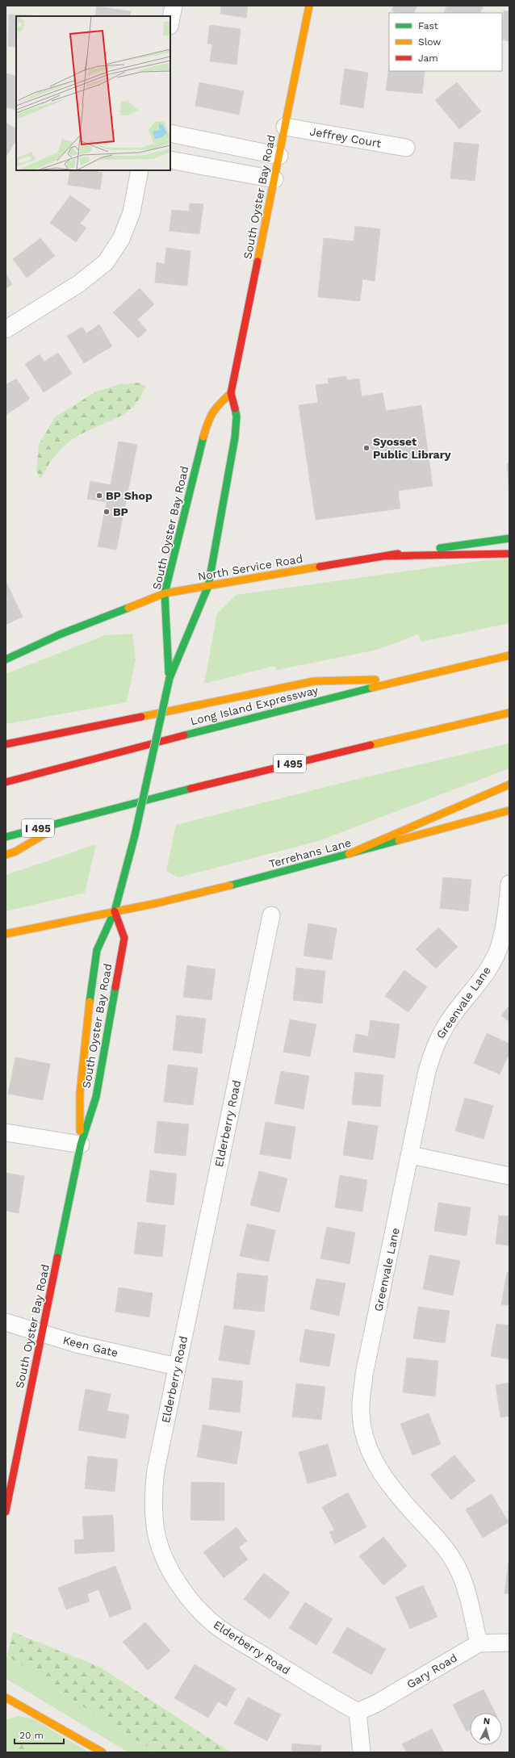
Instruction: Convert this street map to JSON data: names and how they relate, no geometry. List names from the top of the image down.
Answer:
{
  "streets": {
    "main road": [
      "South Oyster Bay Road",
      "North Service Road",
      "Long Island Expressway",
      "I 495",
      "Terrehans Lane"
    ],
    "street": [
      "Jeffrey Court",
      "Greenvale Lane",
      "Elderberry Road",
      "Keen Gate",
      "Gary Road"
    ]
  },
  "crossings": [
    ["Jeffrey Court", "South Oyster Bay Road"],
    ["South Oyster Bay Road", "North Service Road"],
    ["South Oyster Bay Road", "Terrehans Lane"],
    ["South Oyster Bay Road", "Keen Gate"],
    ["Greenvale Lane", "Gary Road"],
    ["Elderberry Road", "Keen Gate"],
    ["Elderberry Road", "Gary Road"]
  ],
  "places": ["Syosset Public Library", "BP Shop", "BP"],
  "legend": ["Fast", "Slow", "Jam"],
  "scale_bar": "20 m",
  "north": "top"
}
